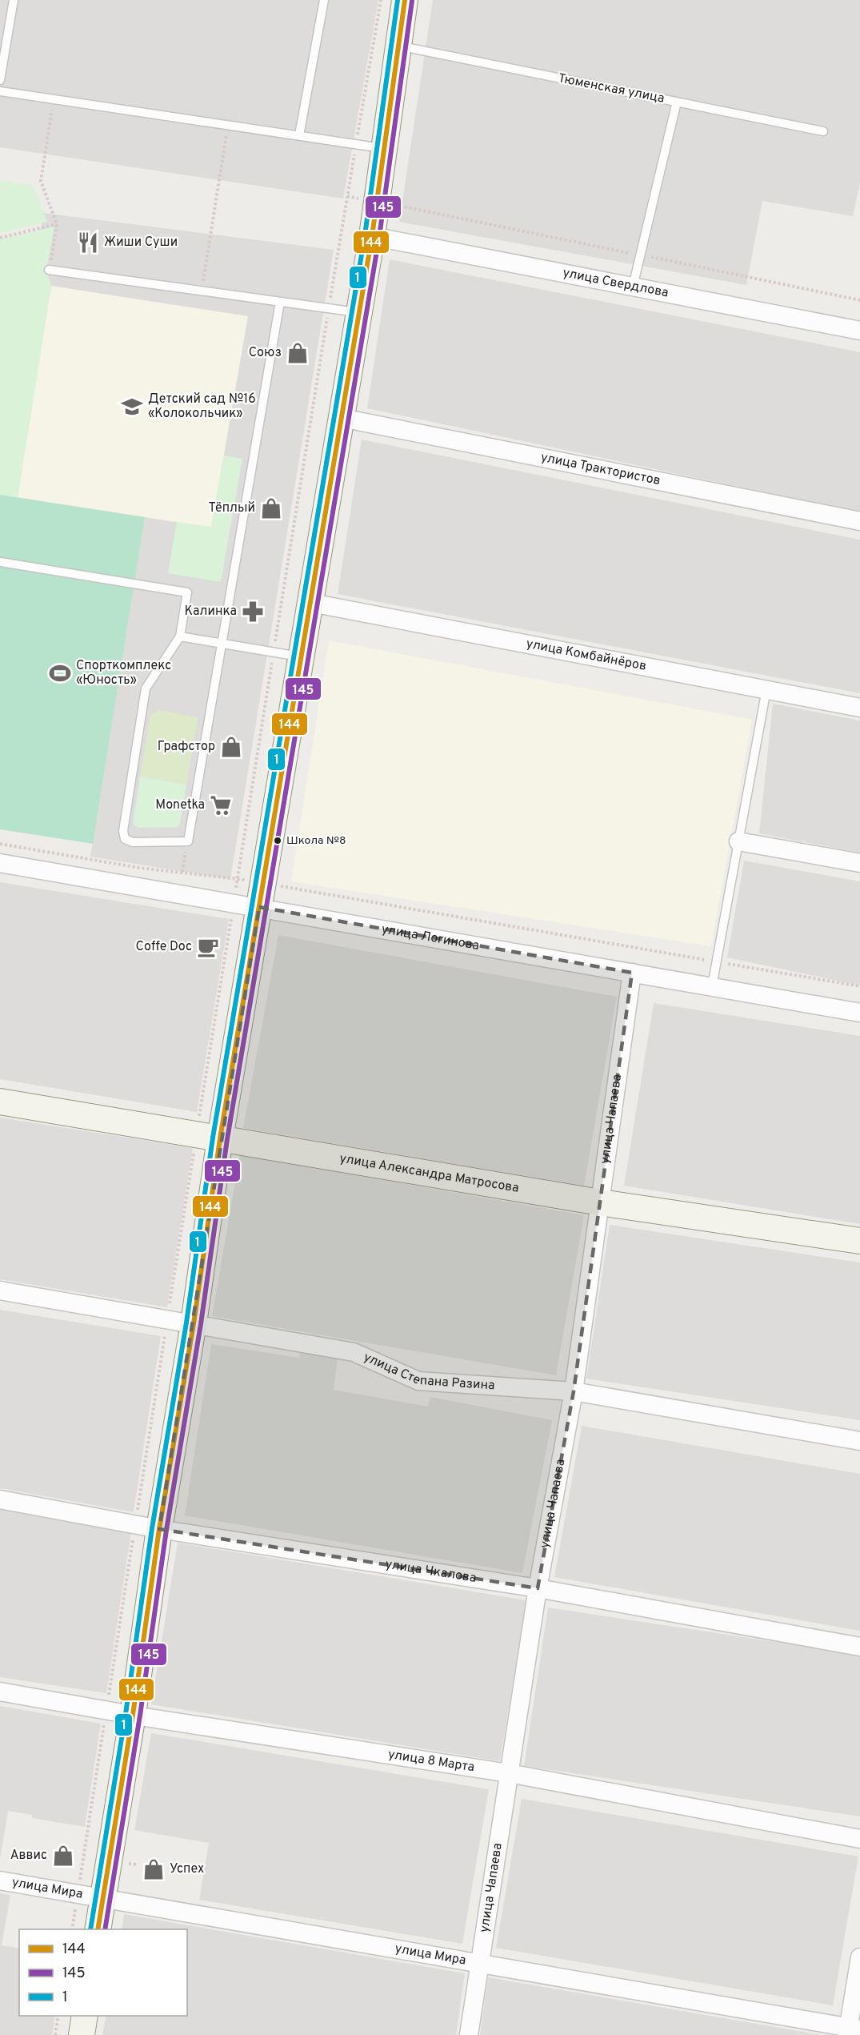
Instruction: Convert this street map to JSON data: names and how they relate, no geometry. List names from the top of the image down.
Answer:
{
  "streets": {
    "street": [
      "улица Свердлова",
      "улица Трактористов",
      "улица Комбайнёров",
      "улица Логинова",
      "улица Чапаева",
      "улица Александра Матросова",
      "улица Степана Разина",
      "улица Чкалова",
      "улица 8 Марта",
      "улица Мира"
    ],
    "lane": ["Тюменская улица"]
  },
  "crossings": [
    ["улица Логинова", "улица Чапаева"],
    ["улица Чапаева", "улица Александра Матросова"],
    ["улица Чапаева", "улица Степана Разина"],
    ["улица Чапаева", "улица Чкалова"],
    ["улица Чапаева", "улица 8 Марта"],
    ["улица Чапаева", "улица Мира"]
  ],
  "places": {
    "restaurant": ["Жиши Суши"],
    "shop": [
      "Союз",
      "Тёплый",
      "Графстор",
      "Аввис",
      "Успех"
    ],
    "school or university": ["Детский сад №16 «Колокольчик»"],
    "pharmacy": ["Калинка"],
    "sports": ["Спорткомплекс «Юность»"],
    "supermarket": ["Monetka"],
    "other": ["Школа №8"],
    "cafe": ["Coffe Doc"]
  },
  "lines": ["transit line 144", "transit line 1", "transit line 145"],
  "legend": ["144", "145", "1"]
}
